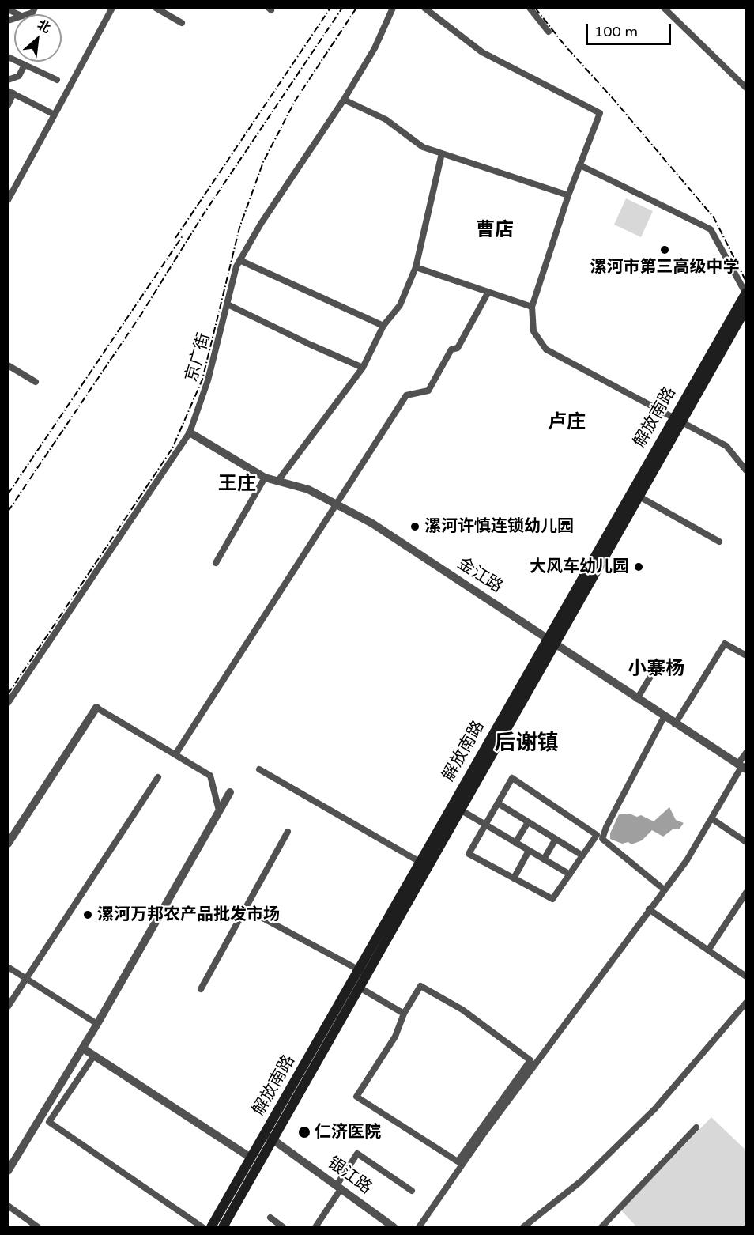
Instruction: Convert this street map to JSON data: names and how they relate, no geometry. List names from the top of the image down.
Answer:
{
  "streets": {
    "main road": ["解放南路"],
    "street": ["京广街", "金江路", "银江路"]
  },
  "crossings": [
    ["京广街", "金江路"],
    ["解放南路", "金江路"],
    ["解放南路", "银江路"]
  ],
  "districts": [
    "曹店",
    "卢庄",
    "王庄",
    "小寨杨",
    "后谢镇"
  ],
  "places": [
    "漯河市第三高级中学",
    "漯河许慎连锁幼儿园",
    "大风车幼儿园",
    "漯河万邦农产品批发市场",
    "仁济医院"
  ],
  "scale_bar": "100 m",
  "north": "top right"
}
